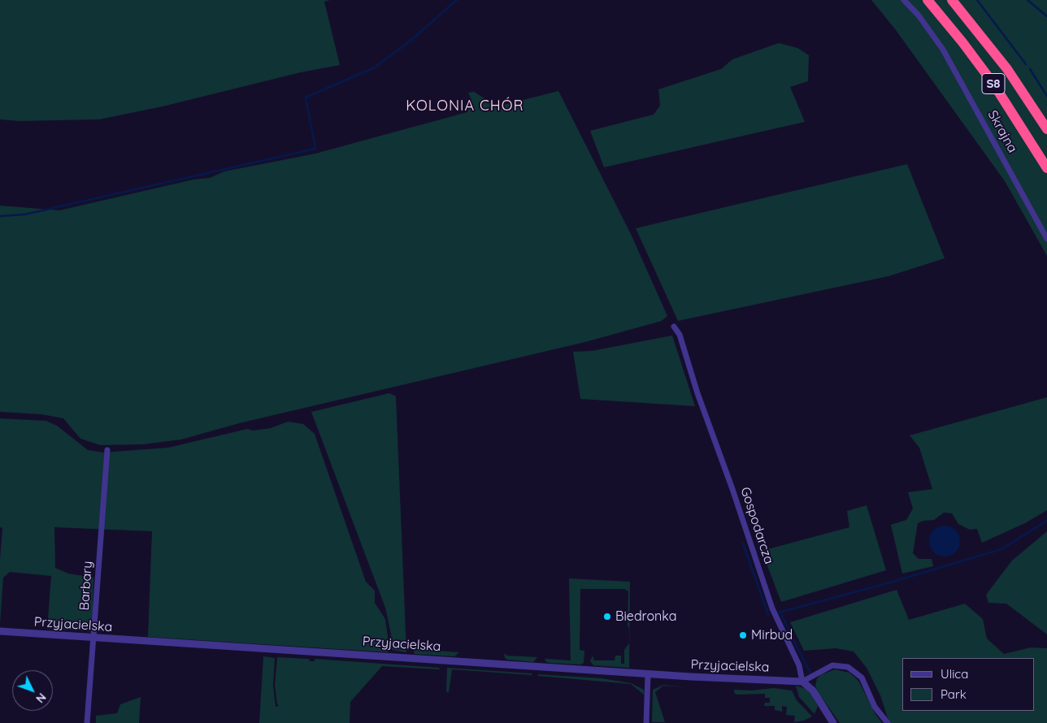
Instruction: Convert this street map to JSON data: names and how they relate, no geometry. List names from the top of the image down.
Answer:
{
  "streets": {
    "highway": ["S8"],
    "street": [
      "Skrajna",
      "Gospodarcza",
      "Barbary",
      "Przyjacielska"
    ]
  },
  "crossings": [
    ["Gospodarcza", "Przyjacielska"],
    ["Barbary", "Przyjacielska"]
  ],
  "districts": ["KOLONIA CHÓR"],
  "places": ["Biedronka", "Mirbud"],
  "legend": ["Ulica", "Park"],
  "north": "bottom right"
}
